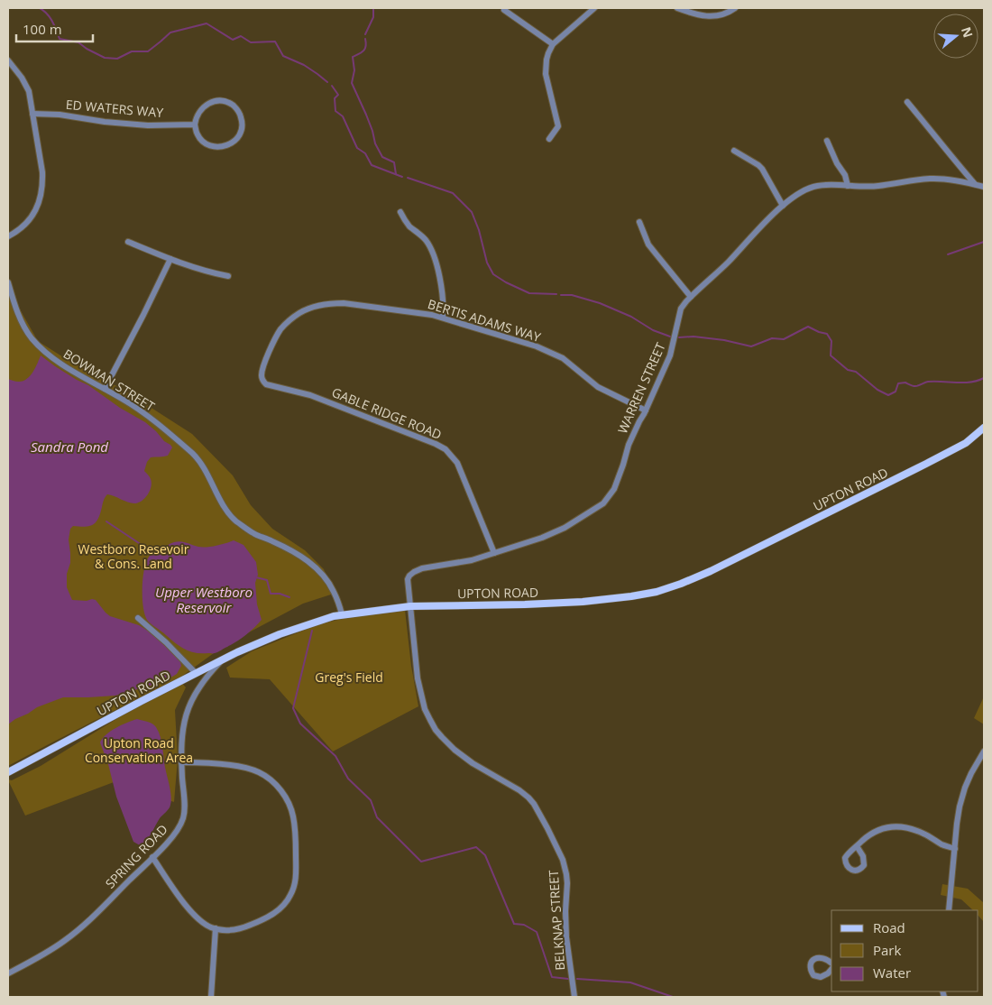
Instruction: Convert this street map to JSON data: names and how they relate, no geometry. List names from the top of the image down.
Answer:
{
  "streets": {
    "main road": ["UPTON ROAD"],
    "street": [
      "ED WATERS WAY",
      "BERTIS ADAMS WAY",
      "BOWMAN STREET",
      "WARREN STREET",
      "GABLE RIDGE ROAD",
      "SPRING ROAD",
      "BELKNAP STREET"
    ]
  },
  "crossings": [
    ["BERTIS ADAMS WAY", "WARREN STREET"],
    ["BERTIS ADAMS WAY", "GABLE RIDGE ROAD"],
    ["BOWMAN STREET", "UPTON ROAD"],
    ["WARREN STREET", "GABLE RIDGE ROAD"],
    ["WARREN STREET", "UPTON ROAD"],
    ["WARREN STREET", "BELKNAP STREET"],
    ["UPTON ROAD", "SPRING ROAD"],
    ["UPTON ROAD", "BELKNAP STREET"]
  ],
  "water": ["Sandra Pond", "Upper Westboro Reservoir"],
  "parks": ["Westboro Resevoir & Cons. Land", "Greg's Field", "Upton Road Conservation Area"],
  "legend": ["Road", "Park", "Water"],
  "scale_bar": "100 m",
  "north": "right"
}
